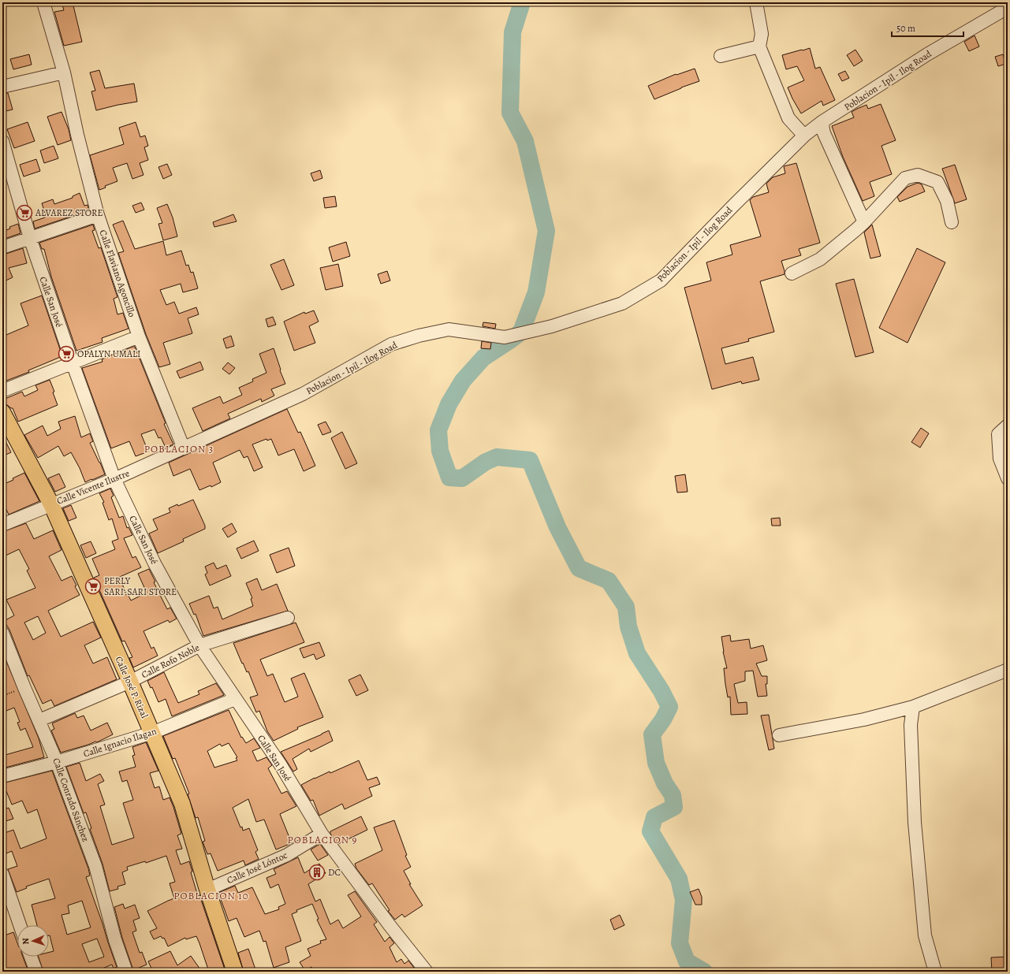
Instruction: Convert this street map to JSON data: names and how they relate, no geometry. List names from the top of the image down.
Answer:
{
  "streets": {
    "main road": ["Calle José P. Rizal"],
    "street": [
      "Poblacion - Ipil - Ilog Road",
      "Calle Flaviano Agoncillo",
      "Calle San José",
      "Calle Vicente Ilustre",
      "Calle Rofo Noble",
      "Calle Ignacio Ilagan",
      "Calle Conrado Sánchez",
      "Calle José Lóntoc"
    ]
  },
  "crossings": [
    ["Poblacion - Ipil - Ilog Road", "Calle Flaviano Agoncillo"],
    ["Poblacion - Ipil - Ilog Road", "Calle Vicente Ilustre"],
    ["Calle Flaviano Agoncillo", "Calle Vicente Ilustre"],
    ["Calle San José", "Calle Vicente Ilustre"],
    ["Calle San José", "Calle Rofo Noble"],
    ["Calle San José", "Calle Ignacio Ilagan"],
    ["Calle San José", "Calle José Lóntoc"],
    ["Calle Vicente Ilustre", "Calle José P. Rizal"],
    ["Calle Rofo Noble", "Calle José P. Rizal"],
    ["Calle Rofo Noble", "Calle Conrado Sánchez"],
    ["Calle José P. Rizal", "Calle Ignacio Ilagan"],
    ["Calle José P. Rizal", "Calle José Lóntoc"],
    ["Calle Ignacio Ilagan", "Calle Conrado Sánchez"]
  ],
  "districts": ["POBLACION 3", "POBLACION 9", "POBLACION 10"],
  "places": {
    "supermarket": ["ALVAREZ STORE", "OPALYN UMALI", "PERLY SARI-SARI STORE"],
    "building": ["DC"]
  },
  "scale_bar": "50 m",
  "north": "left"
}
